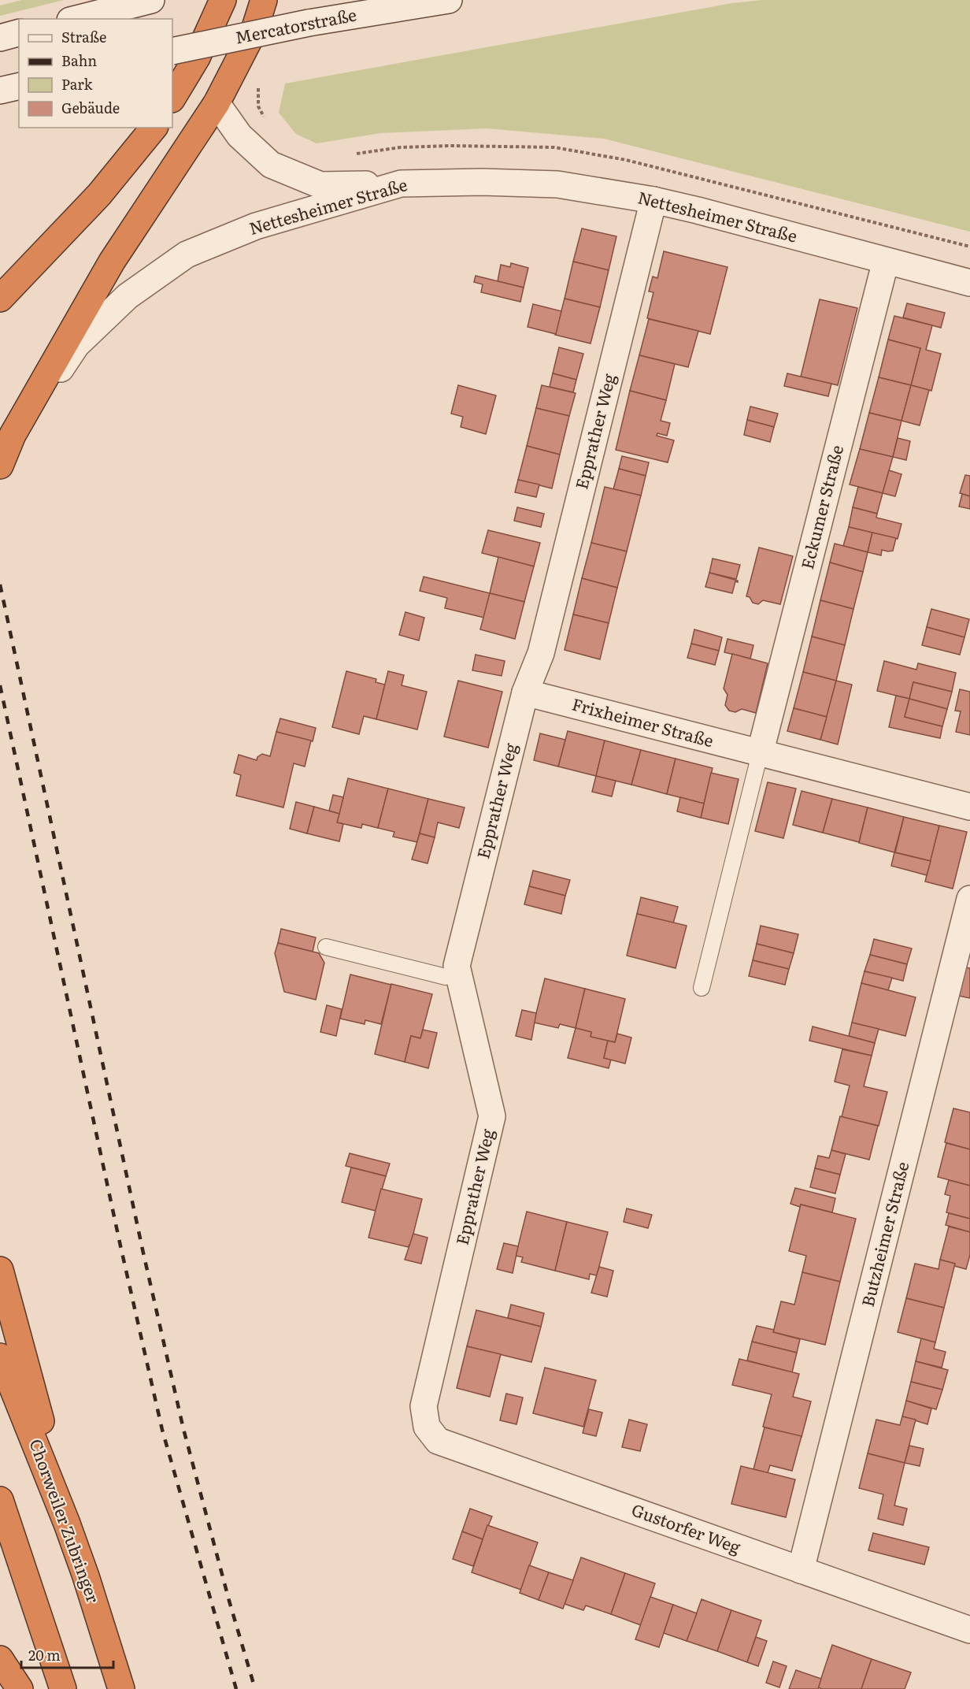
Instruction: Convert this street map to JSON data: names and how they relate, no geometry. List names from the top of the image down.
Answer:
{
  "streets": {
    "highway": ["Chorweiler Zubringer"],
    "street": [
      "Mercatorstraße",
      "Nettesheimer Straße",
      "Epprather Weg",
      "Eckumer Straße",
      "Frixheimer Straße",
      "Butzheimer Straße",
      "Gustorfer Weg"
    ]
  },
  "crossings": [
    ["Nettesheimer Straße", "Epprather Weg"],
    ["Nettesheimer Straße", "Eckumer Straße"],
    ["Epprather Weg", "Frixheimer Straße"],
    ["Epprather Weg", "Gustorfer Weg"],
    ["Eckumer Straße", "Frixheimer Straße"],
    ["Butzheimer Straße", "Gustorfer Weg"]
  ],
  "legend": [
    "Straße",
    "Bahn",
    "Park",
    "Gebäude"
  ],
  "scale_bar": "20 m"
}
